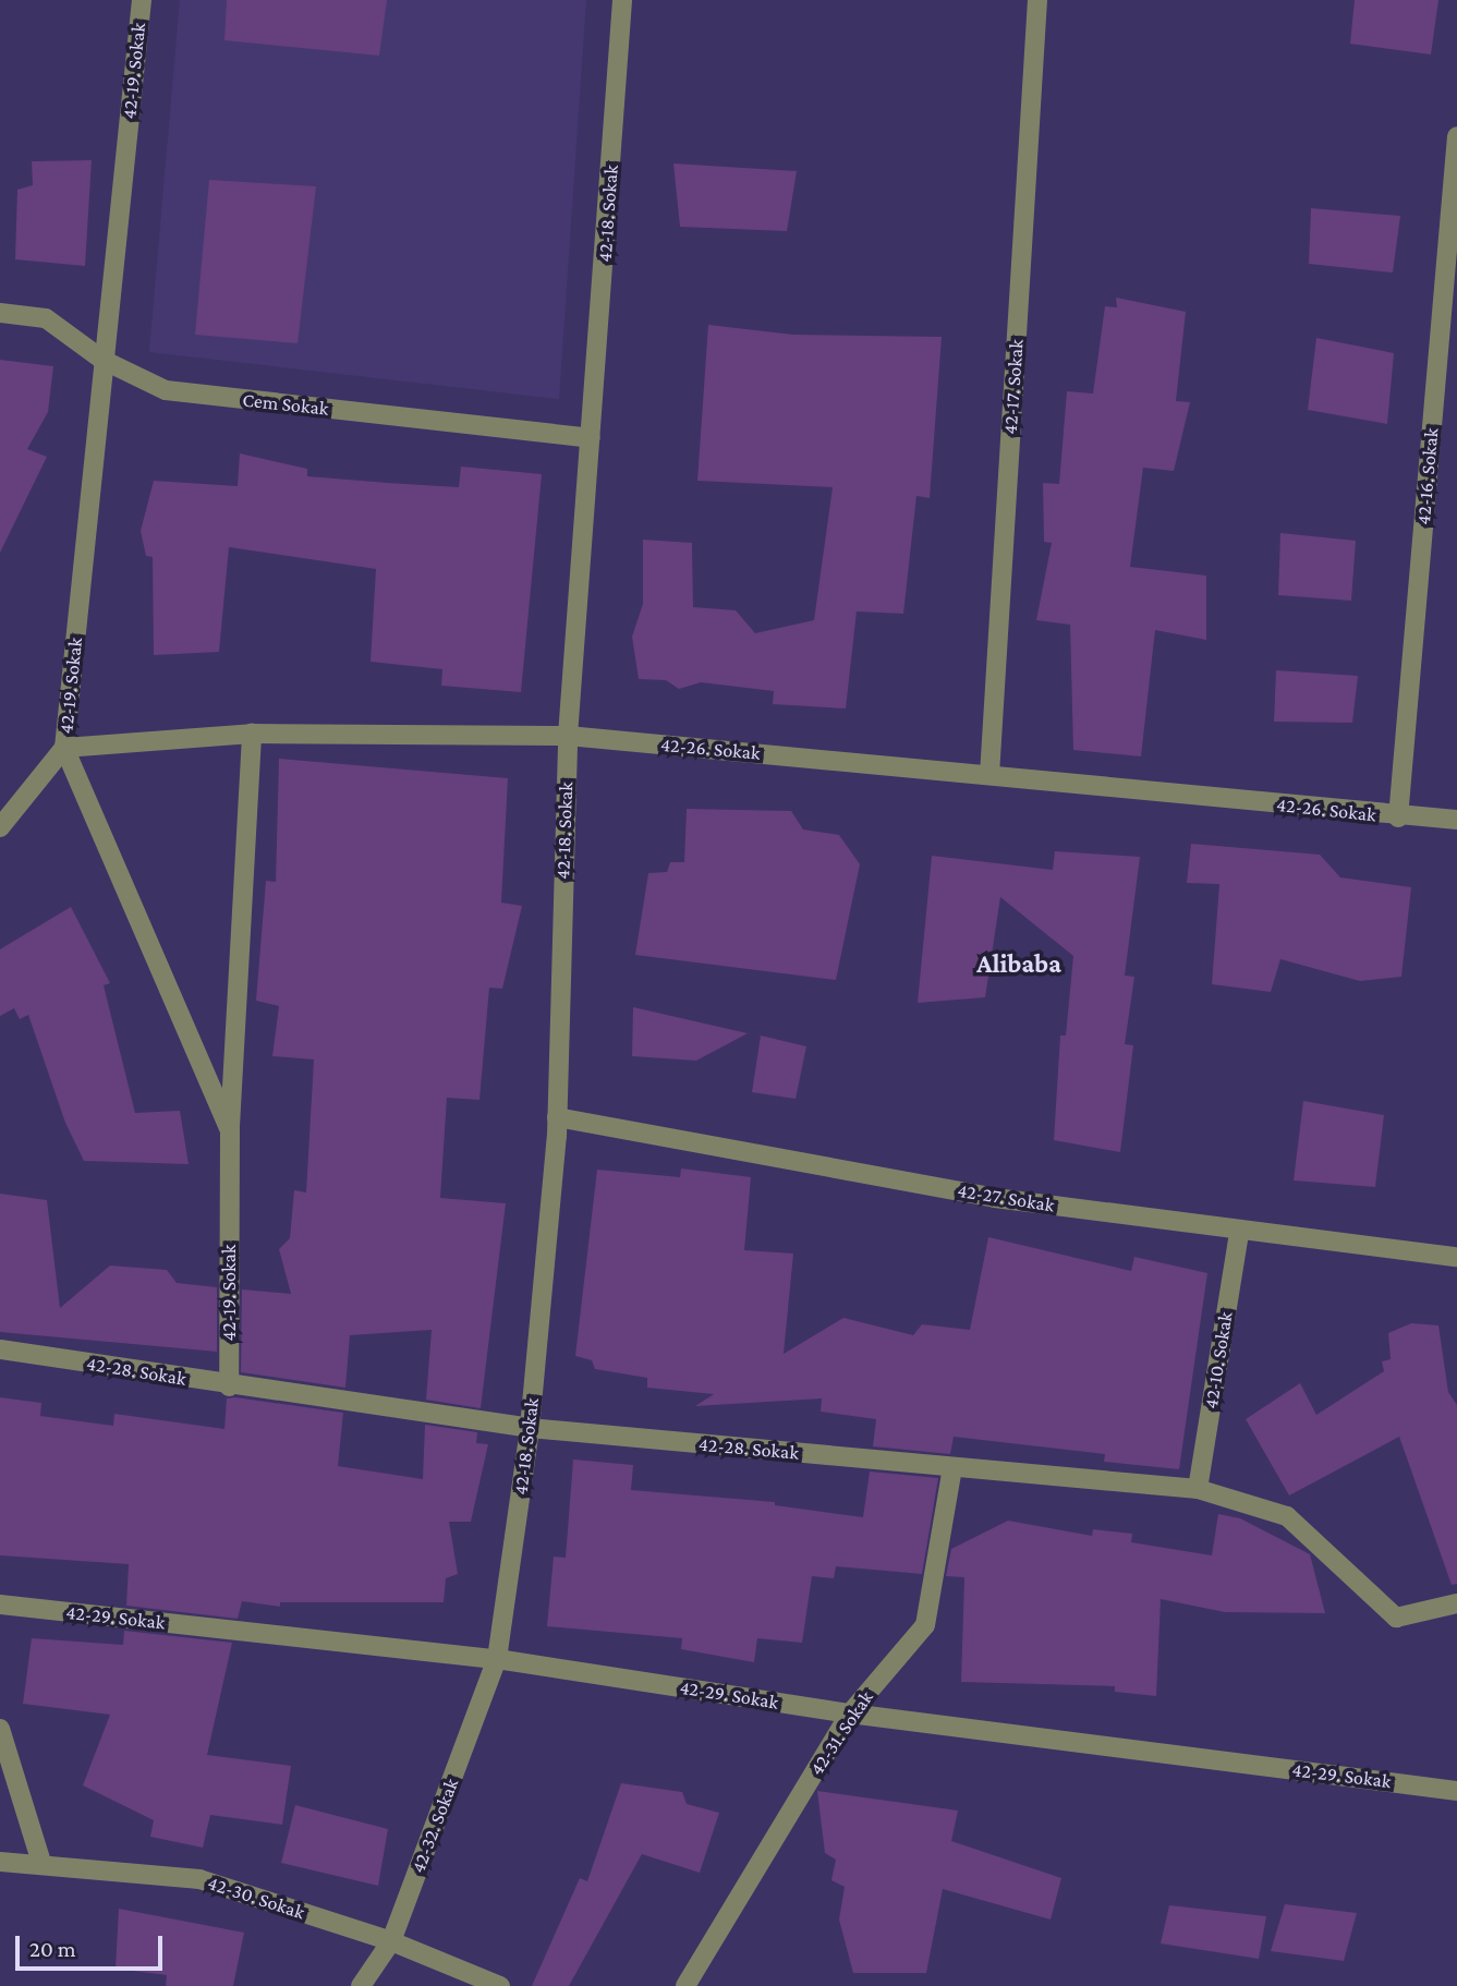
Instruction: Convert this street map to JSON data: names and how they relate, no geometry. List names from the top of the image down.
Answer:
{
  "streets": {
    "street": [
      "42-19. Sokak",
      "42-18. Sokak",
      "42-17. Sokak",
      "Cem Sokak",
      "42-16. Sokak",
      "42-26. Sokak",
      "42-27. Sokak",
      "42-10. Sokak",
      "42-28. Sokak",
      "42-29. Sokak",
      "42-31. Sokak",
      "42-32. Sokak",
      "42-30. Sokak"
    ]
  },
  "crossings": [
    ["42-19. Sokak", "Cem Sokak"],
    ["42-19. Sokak", "42-26. Sokak"],
    ["42-19. Sokak", "42-28. Sokak"],
    ["42-18. Sokak", "Cem Sokak"],
    ["42-18. Sokak", "42-26. Sokak"],
    ["42-18. Sokak", "42-27. Sokak"],
    ["42-18. Sokak", "42-28. Sokak"],
    ["42-18. Sokak", "42-29. Sokak"],
    ["42-18. Sokak", "42-32. Sokak"],
    ["42-17. Sokak", "42-26. Sokak"],
    ["42-16. Sokak", "42-26. Sokak"],
    ["42-27. Sokak", "42-10. Sokak"],
    ["42-10. Sokak", "42-28. Sokak"],
    ["42-28. Sokak", "42-31. Sokak"],
    ["42-29. Sokak", "42-31. Sokak"],
    ["42-29. Sokak", "42-32. Sokak"],
    ["42-32. Sokak", "42-30. Sokak"]
  ],
  "districts": ["Alibaba"],
  "scale_bar": "20 m"
}
